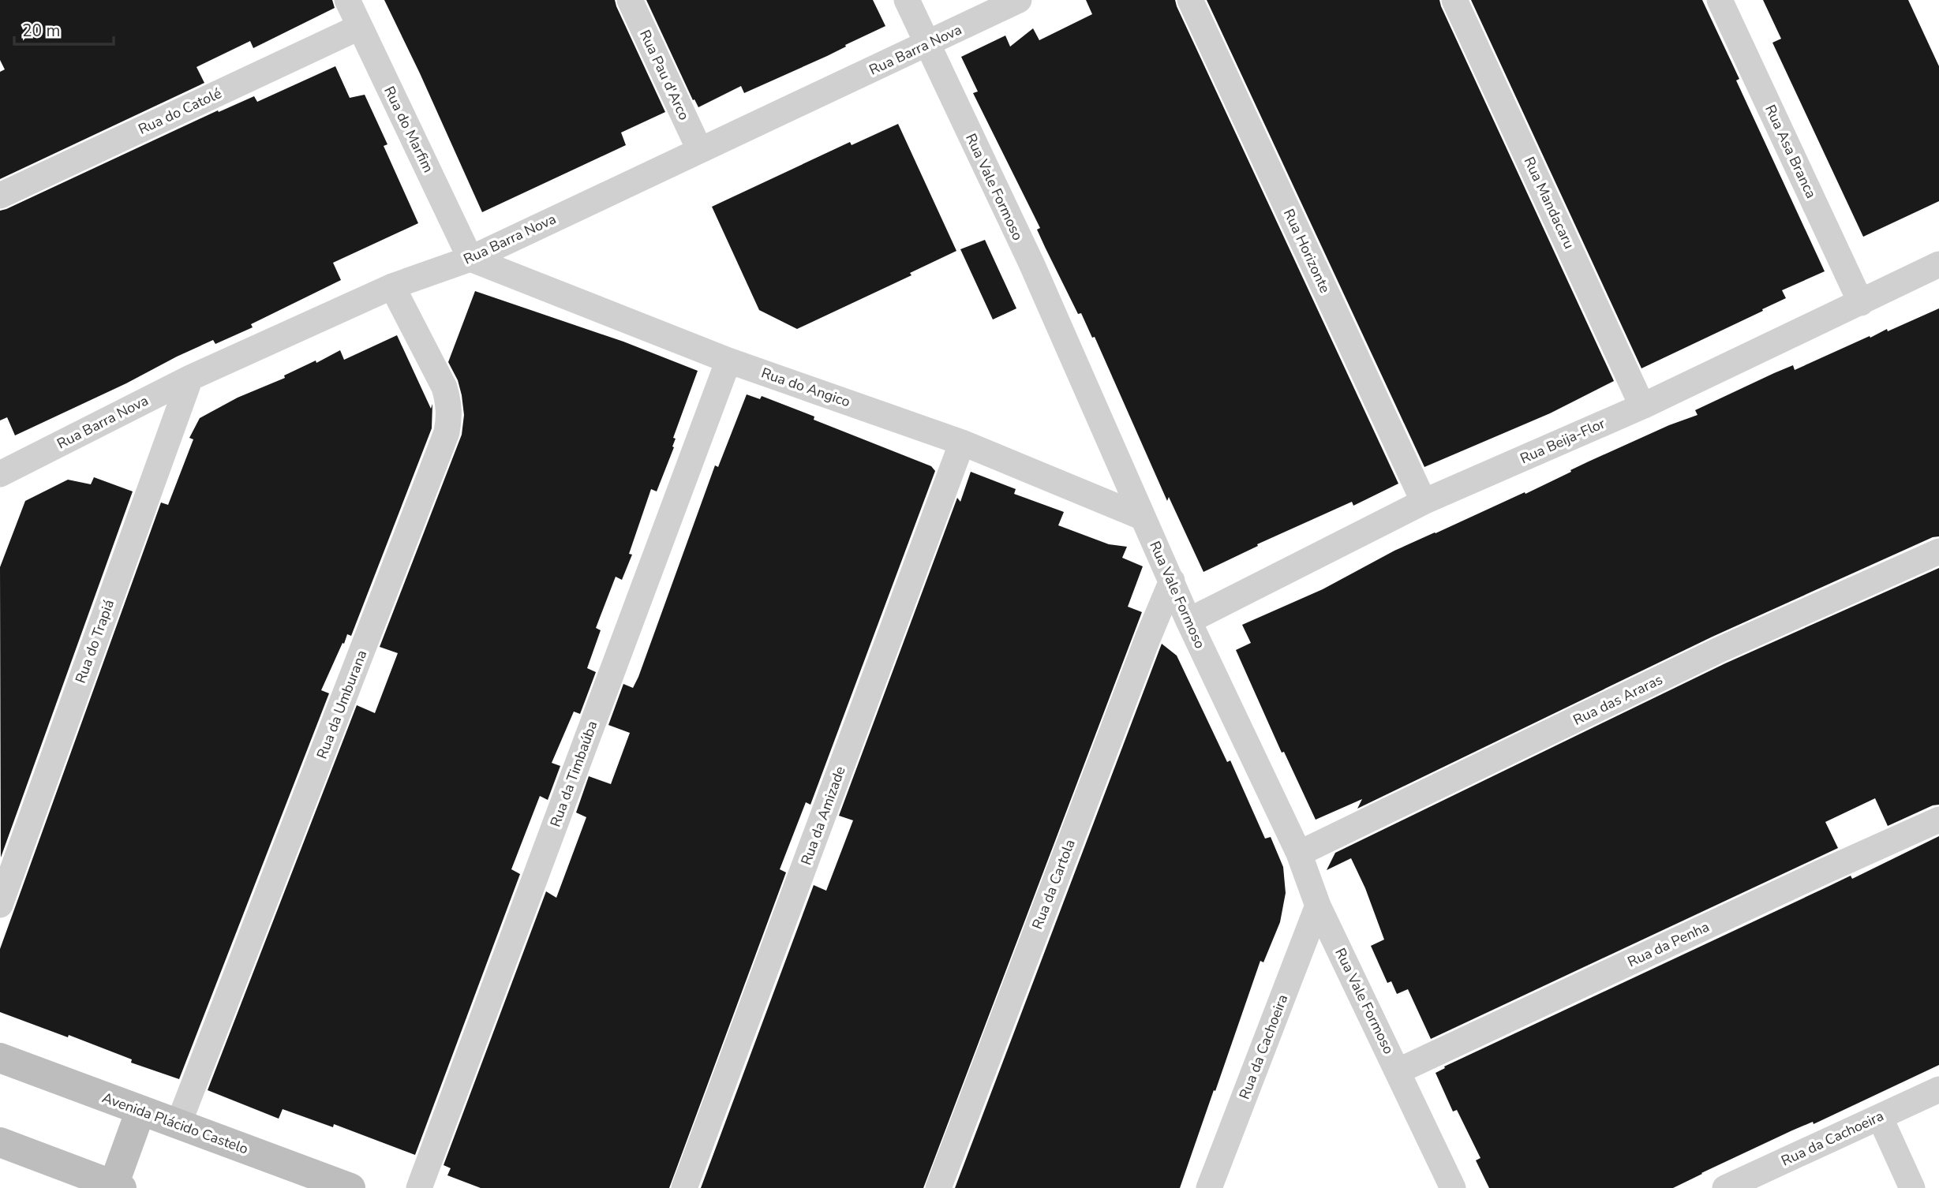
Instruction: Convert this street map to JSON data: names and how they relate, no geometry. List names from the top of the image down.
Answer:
{
  "streets": {
    "street": [
      "Rua Barra Nova",
      "Rua Pau d'Arco",
      "Rua do Catolé",
      "Rua do Marfim",
      "Rua Asa Branca",
      "Rua Vale Formoso",
      "Rua Mandacaru",
      "Rua Horizonte",
      "Rua do Angico",
      "Rua Beija-Flor",
      "Rua do Trapiá",
      "Rua das Araras",
      "Rua da Umburana",
      "Rua da Timbaúba",
      "Rua da Amizade",
      "Rua da Cartola",
      "Rua da Penha",
      "Rua da Cachoeira",
      "Avenida Plácido Castelo"
    ]
  },
  "crossings": [
    ["Rua Barra Nova", "Rua Pau d'Arco"],
    ["Rua Barra Nova", "Rua do Marfim"],
    ["Rua Barra Nova", "Rua Vale Formoso"],
    ["Rua Barra Nova", "Rua do Angico"],
    ["Rua Barra Nova", "Rua do Trapiá"],
    ["Rua Barra Nova", "Rua da Umburana"],
    ["Rua do Catolé", "Rua do Marfim"],
    ["Rua do Marfim", "Rua do Angico"],
    ["Rua Asa Branca", "Rua Beija-Flor"],
    ["Rua Vale Formoso", "Rua do Angico"],
    ["Rua Vale Formoso", "Rua Beija-Flor"],
    ["Rua Vale Formoso", "Rua das Araras"],
    ["Rua Vale Formoso", "Rua da Cartola"],
    ["Rua Vale Formoso", "Rua da Penha"],
    ["Rua Vale Formoso", "Rua da Cachoeira"],
    ["Rua Mandacaru", "Rua Beija-Flor"],
    ["Rua Horizonte", "Rua Beija-Flor"],
    ["Rua do Angico", "Rua da Timbaúba"],
    ["Rua do Angico", "Rua da Amizade"],
    ["Rua da Umburana", "Avenida Plácido Castelo"]
  ],
  "scale_bar": "20 m"
}
